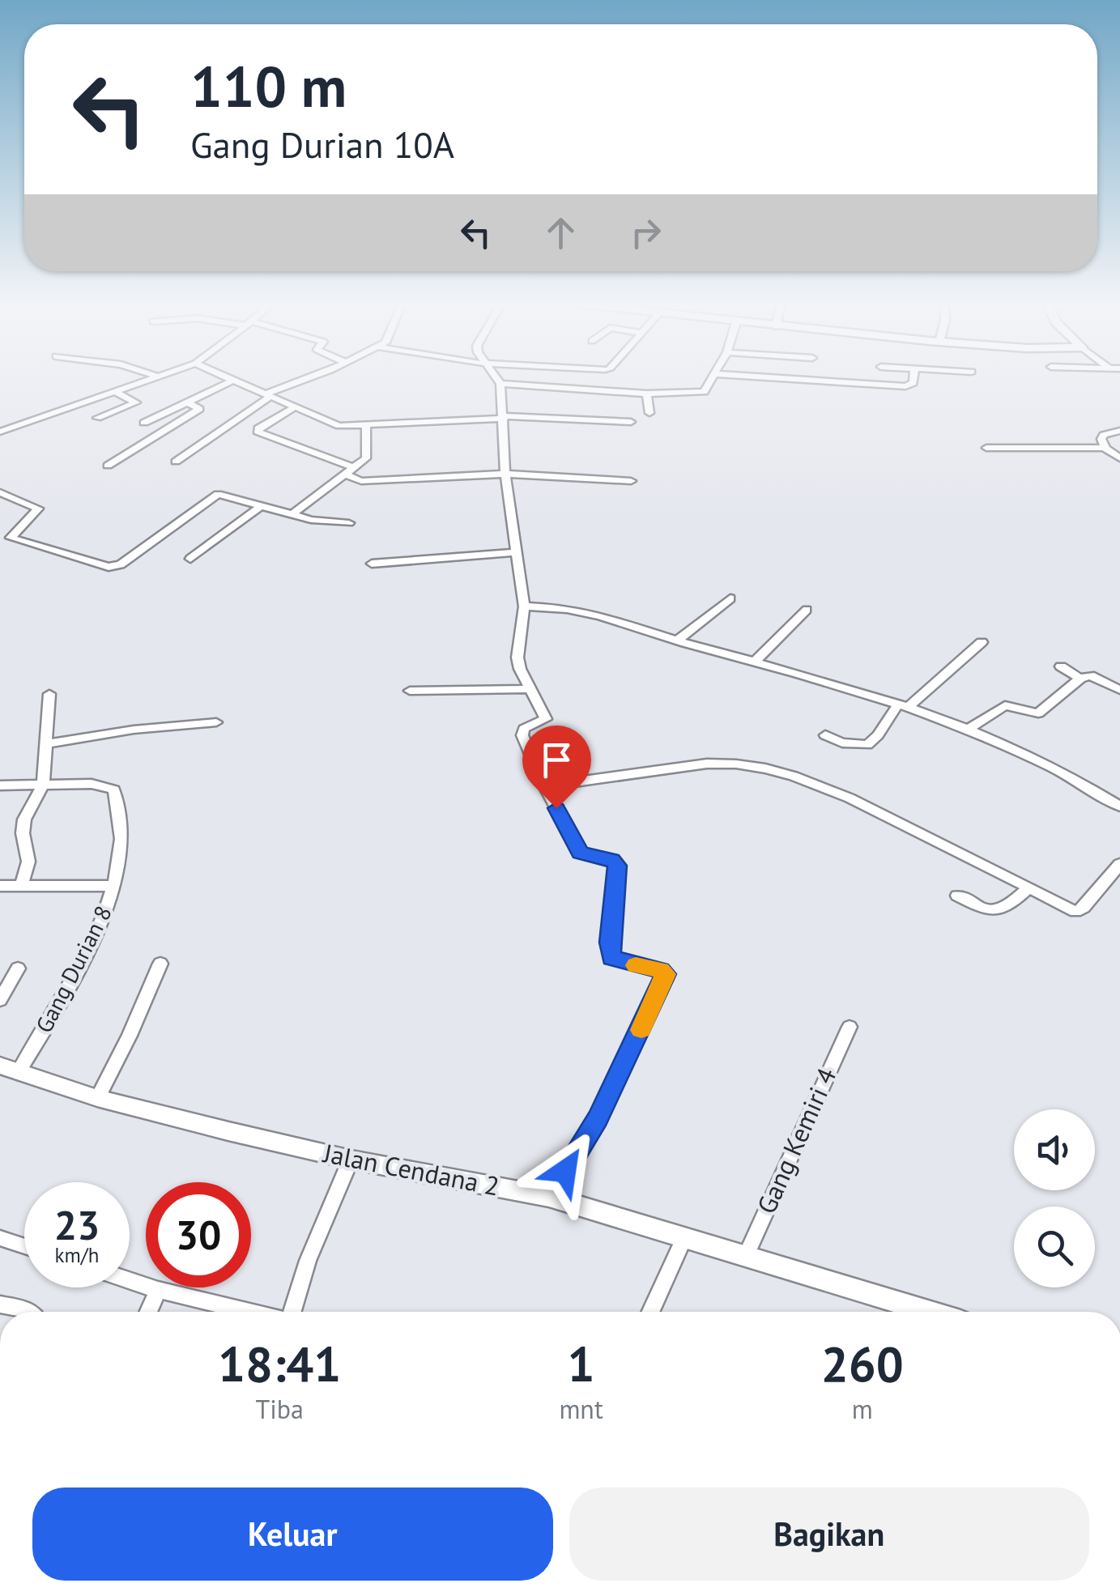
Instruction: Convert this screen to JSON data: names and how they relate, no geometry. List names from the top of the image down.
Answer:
{
  "streets": {
    "street": ["Gang Durian 8", "Gang Kemiri 4", "Jalan Cendana 2"]
  },
  "crossings": [
    ["Gang Durian 8", "Jalan Cendana 2"],
    ["Gang Kemiri 4", "Jalan Cendana 2"]
  ],
  "page": {
    "turn": ["110 m", "Gang Durian 10A"],
    "speed": "23 km/h",
    "limit": "30",
    "eta": [
      "18:41",
      "Tiba",
      "1",
      "mnt",
      "260",
      "m"
    ],
    "buttons": ["Keluar", "Bagikan"]
  }
}
